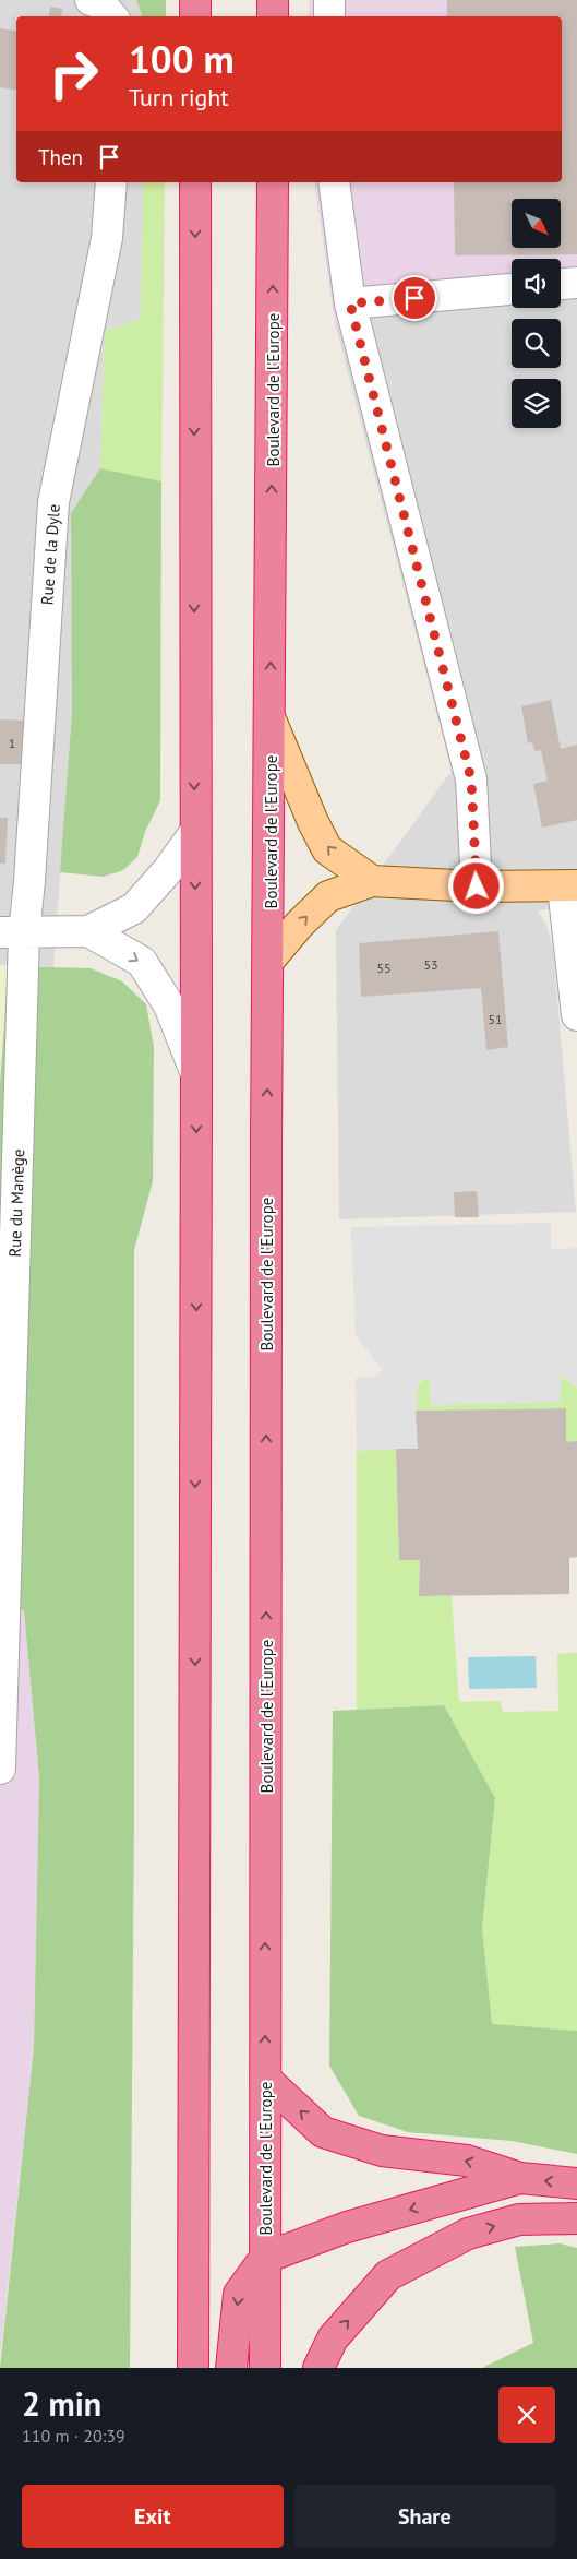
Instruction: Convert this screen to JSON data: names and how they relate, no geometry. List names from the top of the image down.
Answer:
{
  "streets": {
    "highway": ["Boulevard de l'Europe"],
    "street": ["Rue de la Dyle", "Rue du Manège"]
  },
  "crossings": [
    ["Rue de la Dyle", "Rue du Manège"]
  ],
  "house_numbers": [
    "1",
    "53",
    "55",
    "51"
  ],
  "north": "bottom right",
  "page": {
    "turn": ["100 m", "Turn right"],
    "then": "Then",
    "heading": ["2 min", "110 m · 20:39"],
    "buttons": ["Exit", "Share"]
  }
}
